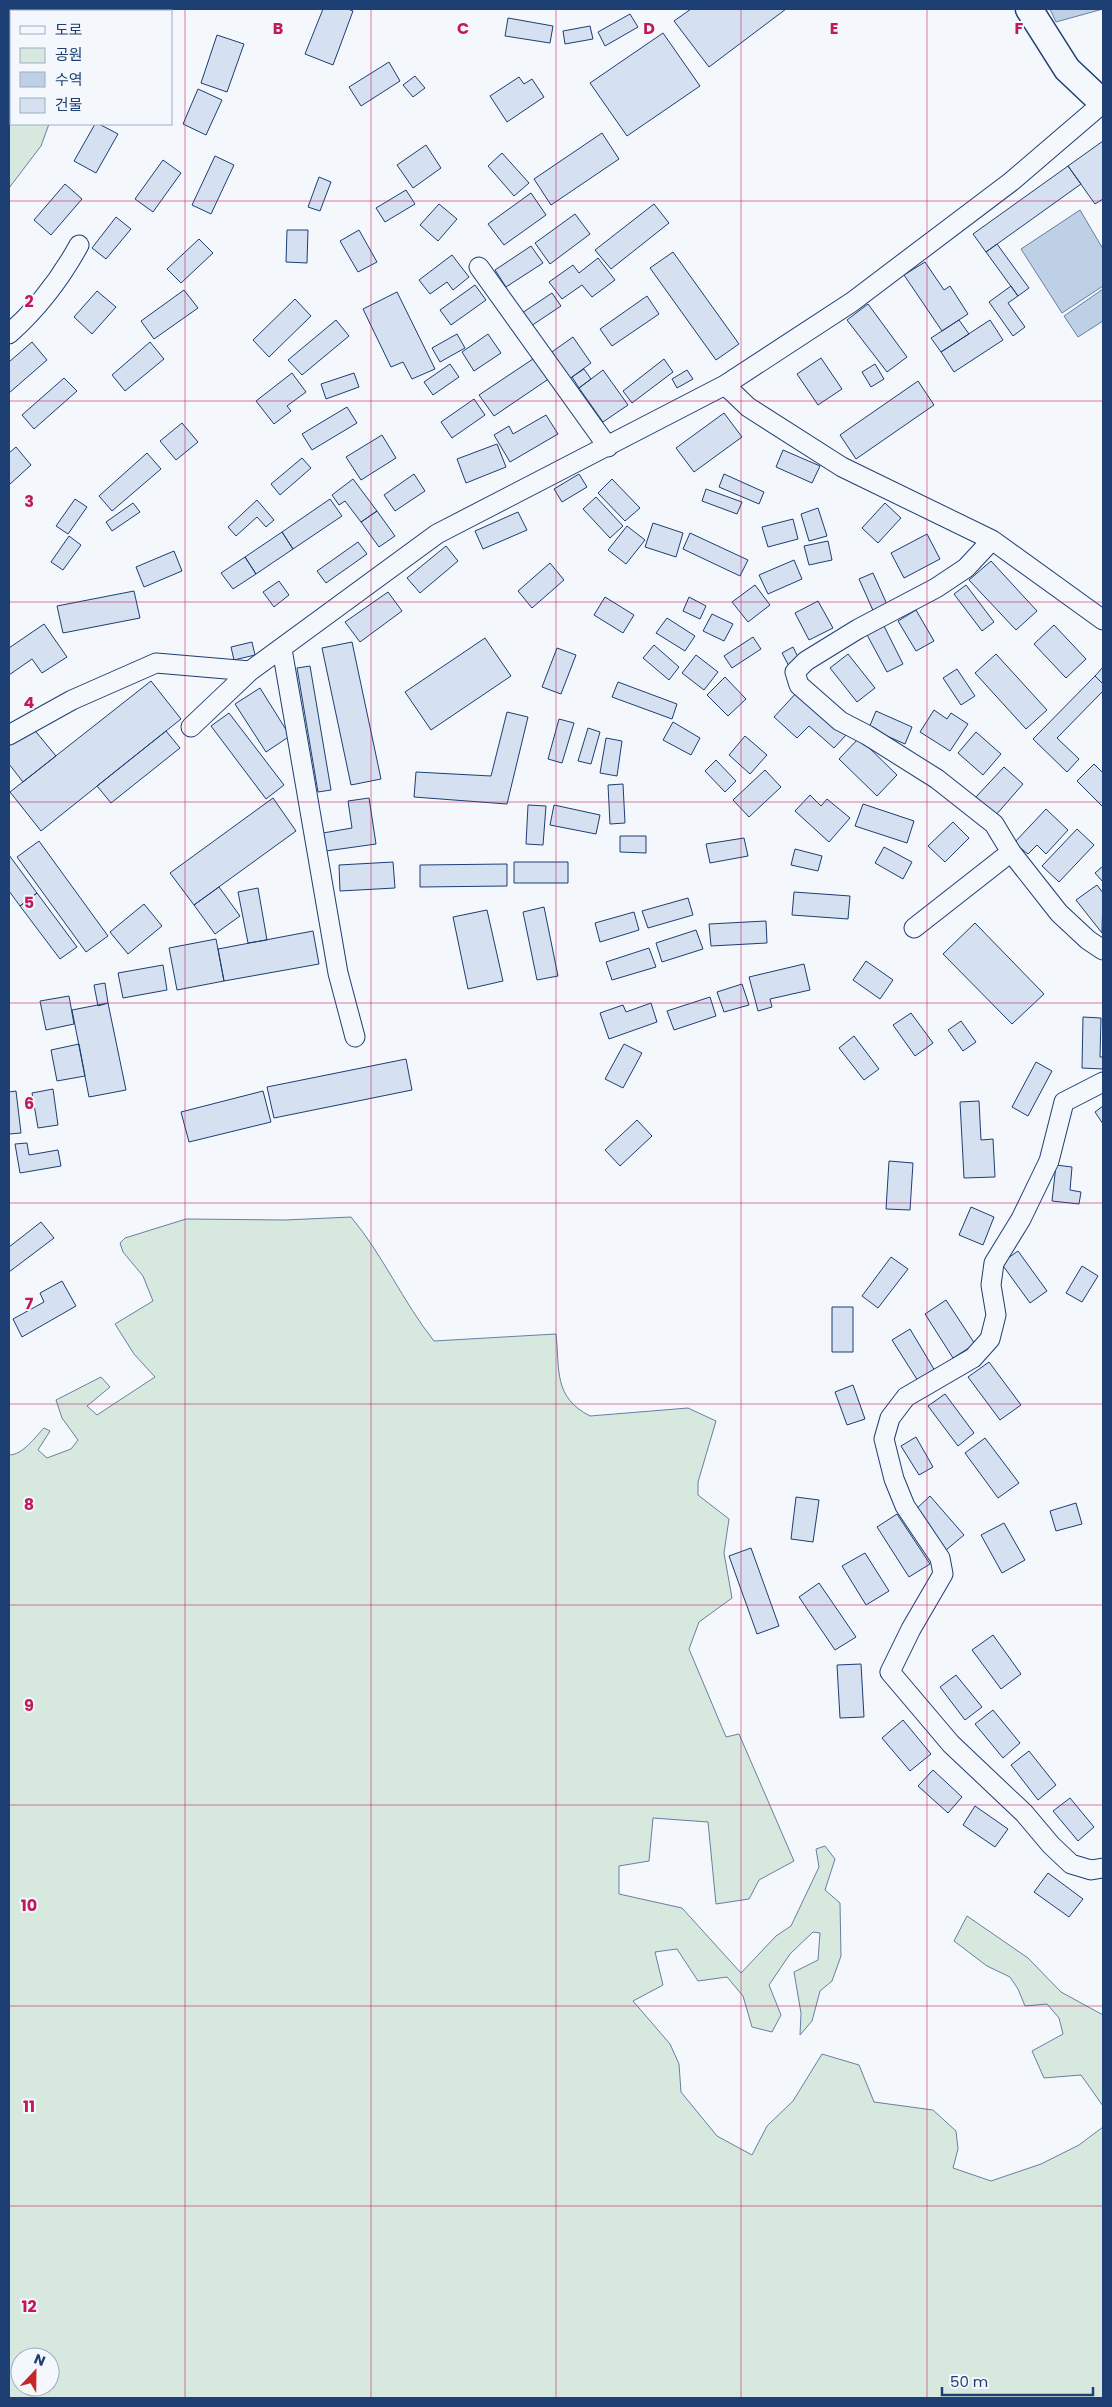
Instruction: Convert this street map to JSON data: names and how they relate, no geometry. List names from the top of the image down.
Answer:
{
  "legend": [
    "도로",
    "공원",
    "수역",
    "건물"
  ],
  "scale_bar": "50 m",
  "north": "top",
  "grid": {
    "columns": [
      "B",
      "C",
      "D",
      "E",
      "F"
    ],
    "rows": [
      "2",
      "3",
      "4",
      "5",
      "6",
      "7",
      "8",
      "9",
      "10",
      "11",
      "12"
    ]
  }
}
